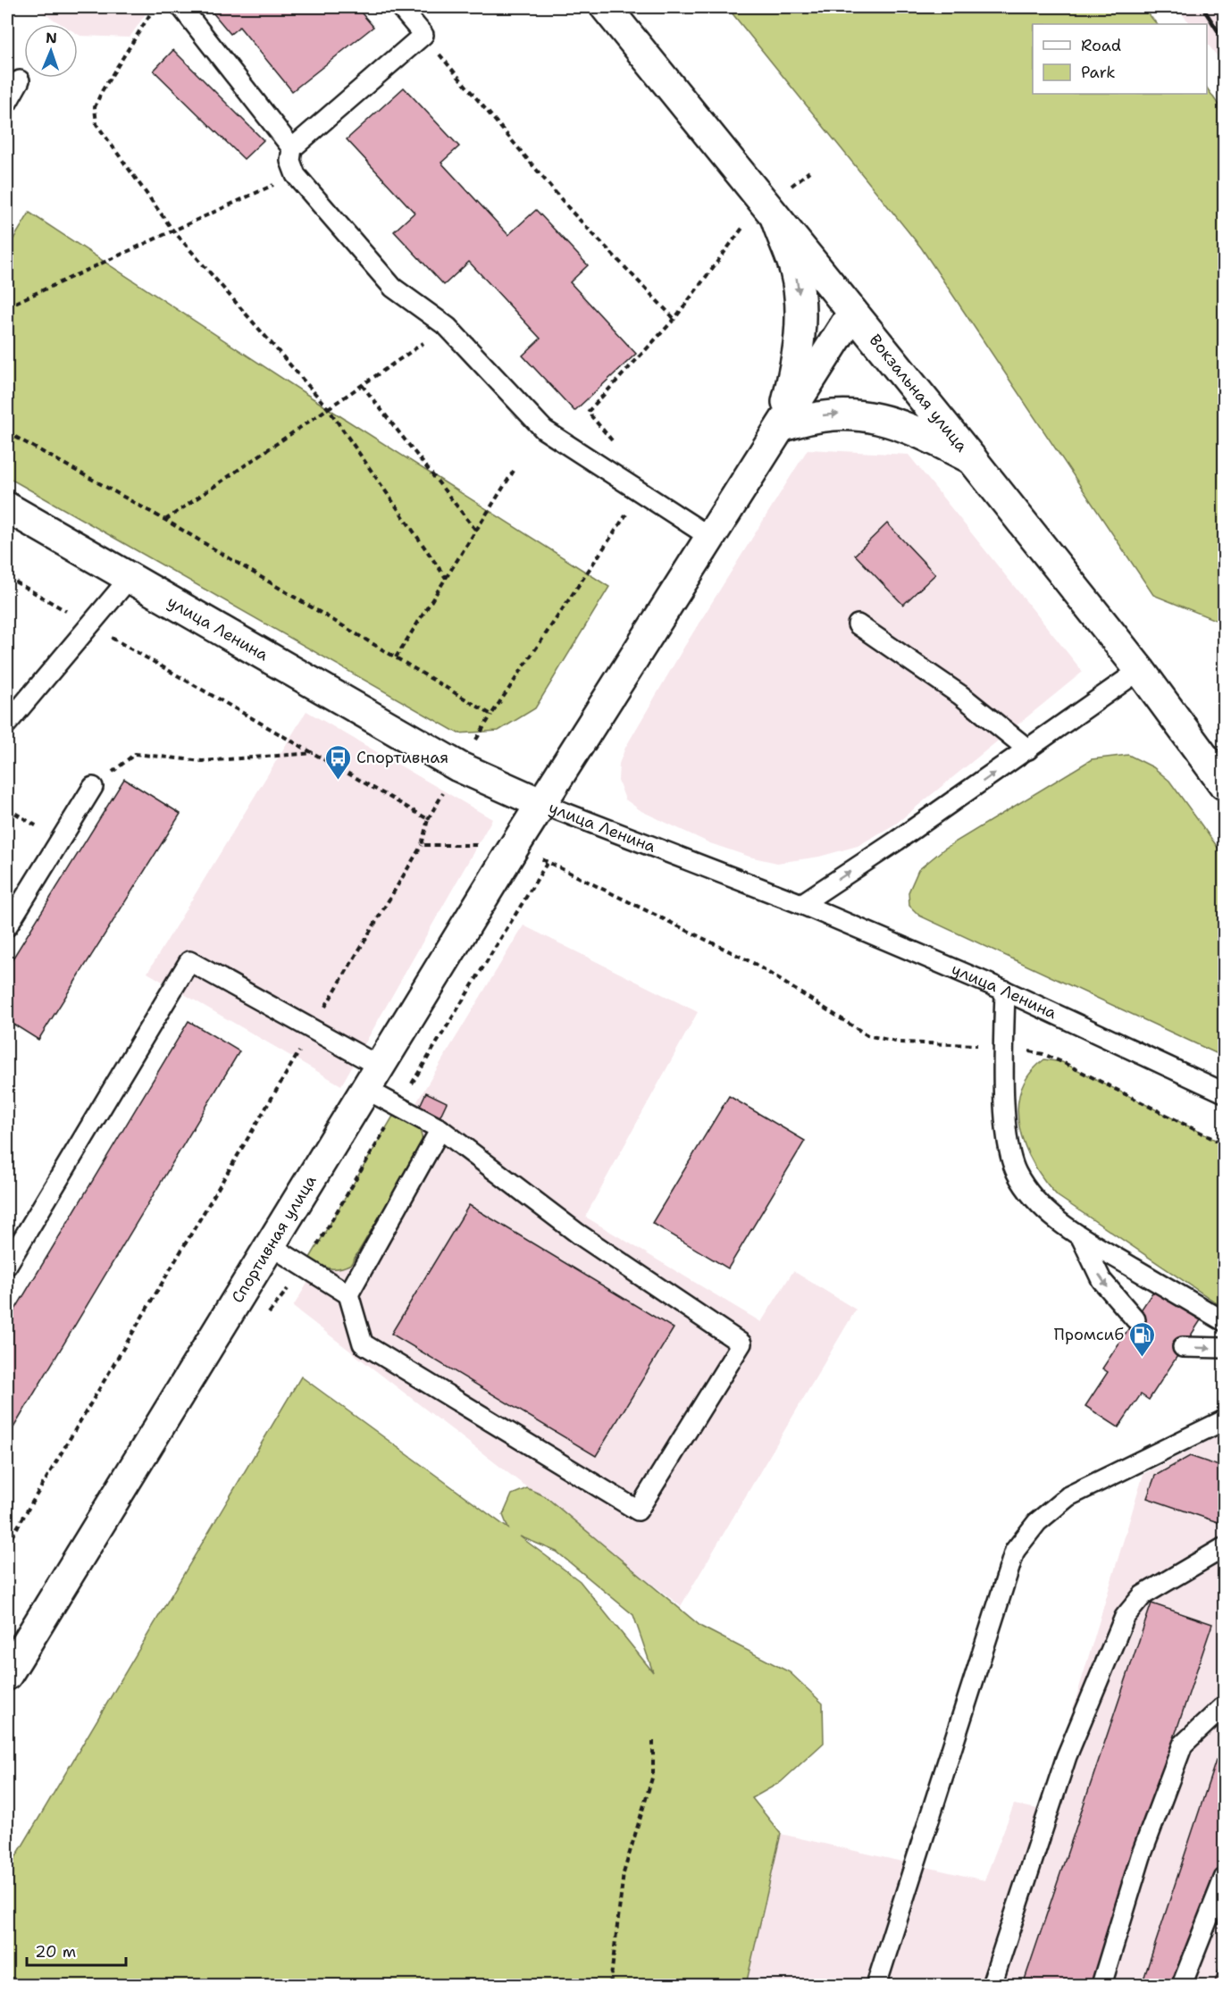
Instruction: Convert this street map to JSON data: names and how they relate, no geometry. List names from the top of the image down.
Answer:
{
  "streets": {
    "main road": ["Вокзальная улица", "улица Ленина", "Спортивная улица"]
  },
  "crossings": [
    ["Вокзальная улица", "Спортивная улица"],
    ["улица Ленина", "Спортивная улица"]
  ],
  "places": {
    "bus stop": ["Спортивная"],
    "fuel station": ["Промсиб"]
  },
  "legend": ["Road", "Park"],
  "scale_bar": "20 m",
  "north": "top"
}
